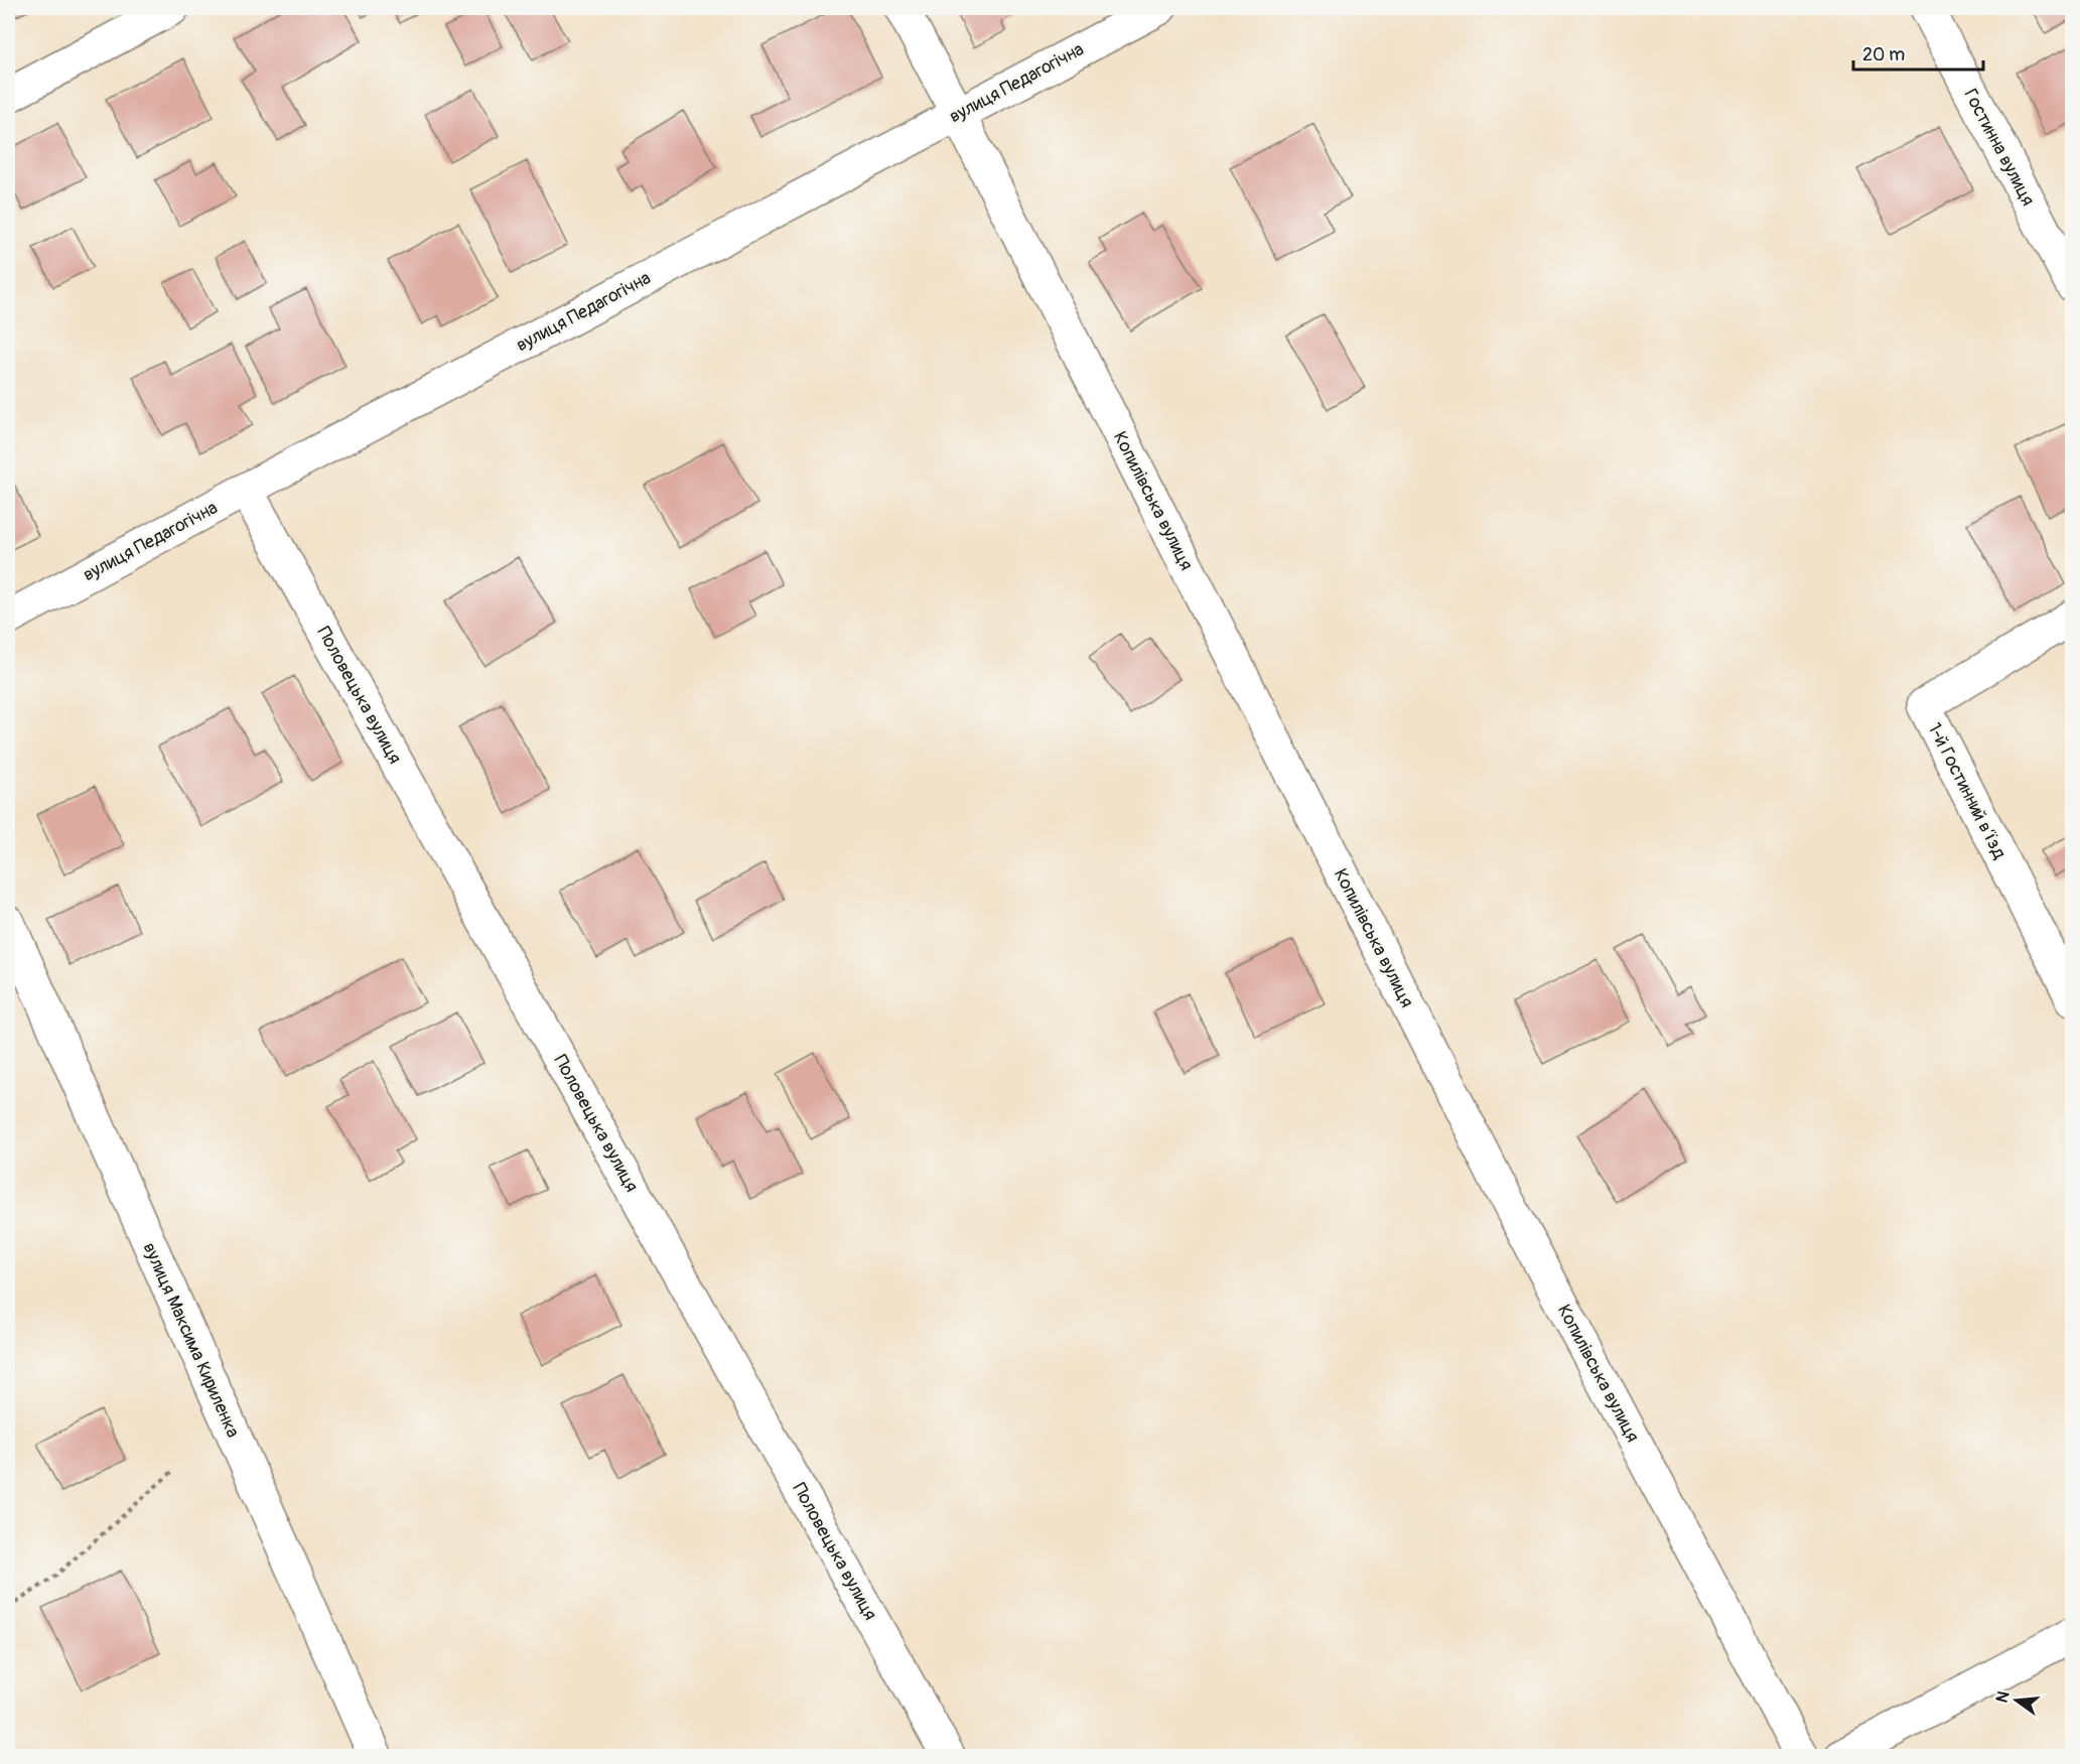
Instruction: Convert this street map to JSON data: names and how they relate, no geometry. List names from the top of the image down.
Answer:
{
  "streets": {
    "street": [
      "вулиця Педагогічна",
      "Гостинна вулиця",
      "Копилівська вулиця",
      "Половецька вулиця",
      "1-й Гостинний вʼїзд",
      "вулиця Максима Кириленка"
    ]
  },
  "crossings": [
    ["вулиця Педагогічна", "Копилівська вулиця"],
    ["вулиця Педагогічна", "Половецька вулиця"]
  ],
  "scale_bar": "20 m",
  "north": "left"
}
